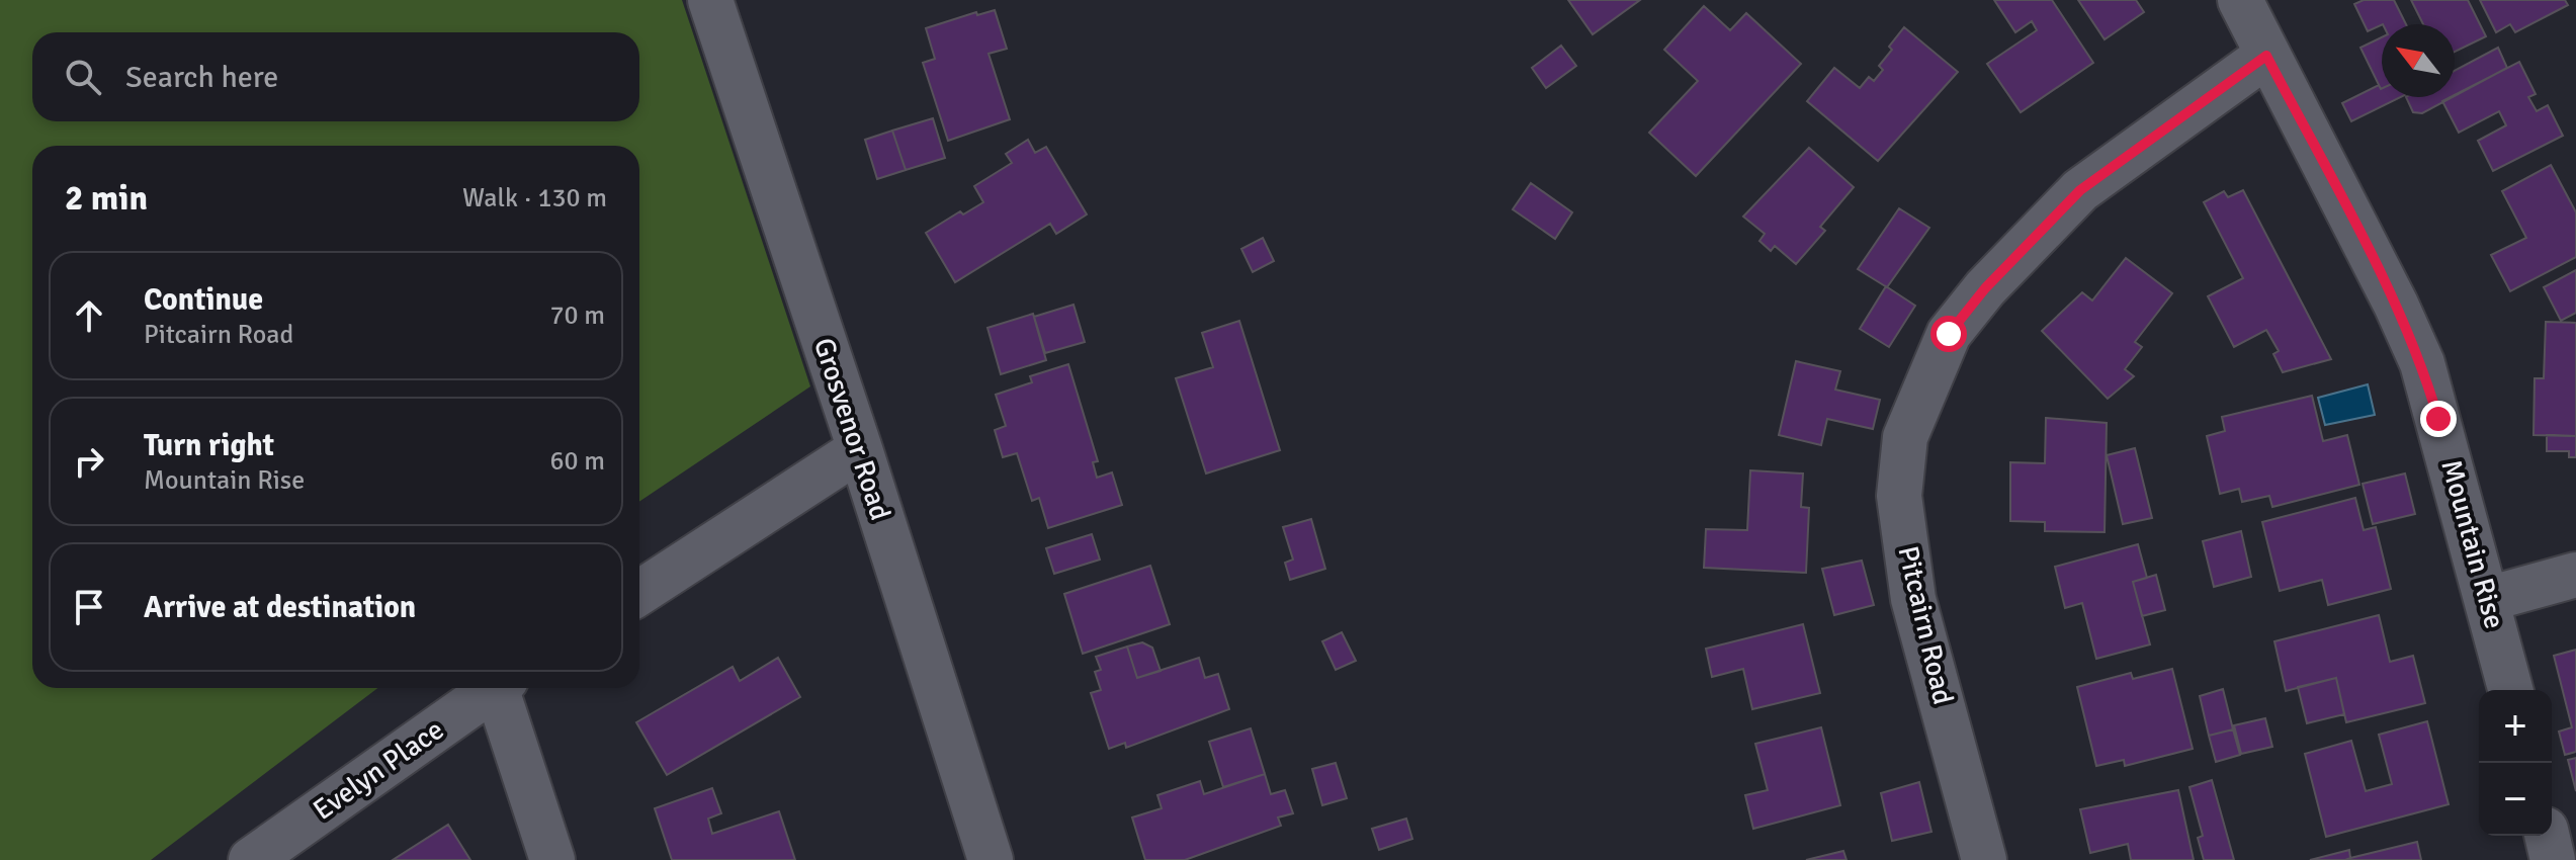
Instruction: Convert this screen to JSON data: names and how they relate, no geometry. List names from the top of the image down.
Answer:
{
  "streets": {
    "street": [
      "Grosvenor Road",
      "Mountain Rise",
      "Pitcairn Road",
      "Evelyn Place"
    ]
  },
  "crossings": [
    ["Mountain Rise", "Pitcairn Road"]
  ],
  "north": "top left",
  "page": {
    "search": "Search here",
    "heading": ["2 min", "Walk · 130 m"],
    "list": [
      ["Continue", "Pitcairn Road", "70 m"],
      ["Turn right", "Mountain Rise", "60 m"],
      "Arrive at destination"
    ],
    "map_buttons": ["+", "−"]
  }
}
